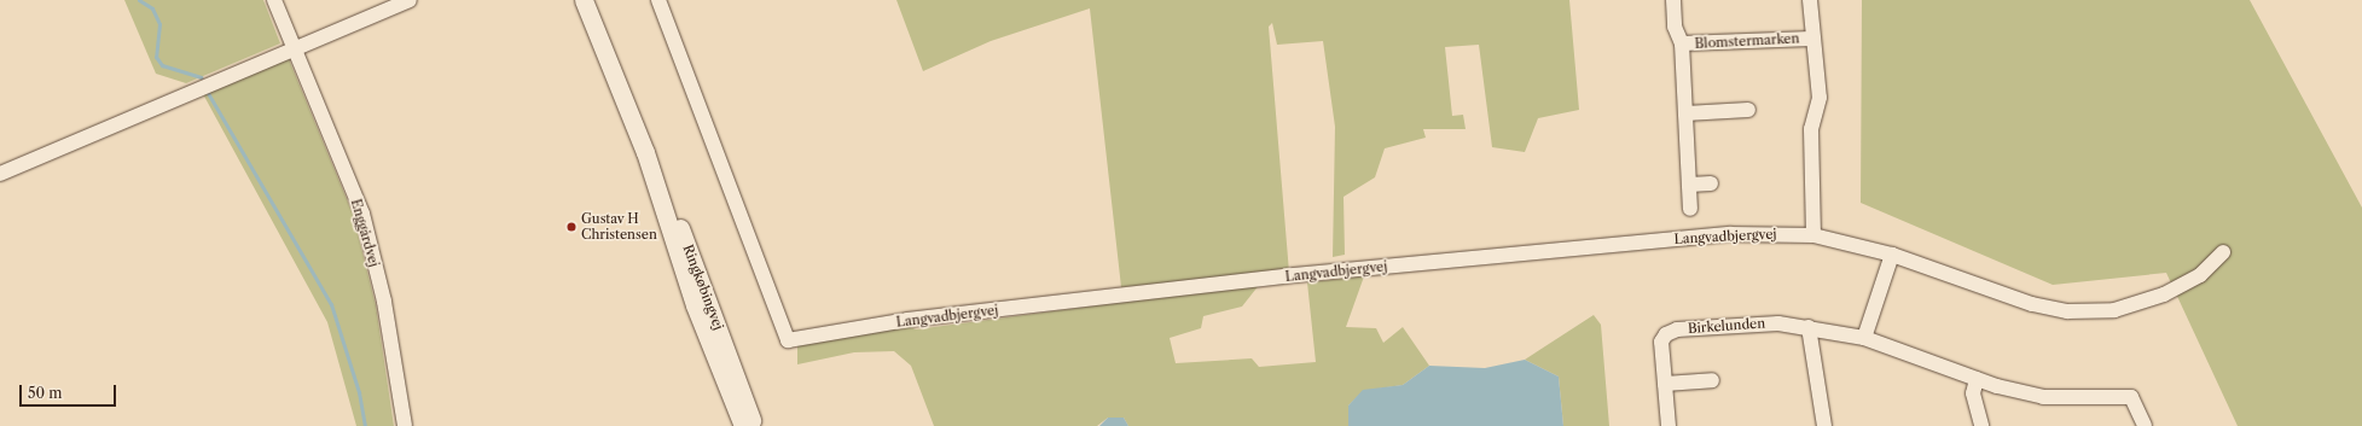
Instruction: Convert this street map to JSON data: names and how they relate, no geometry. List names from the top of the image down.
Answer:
{
  "streets": {
    "street": [
      "Blomstermarken",
      "Enggårdvej",
      "Langvadbjergvej",
      "Ringkøbingvej",
      "Birkelunden"
    ]
  },
  "crossings": [
    ["Blomstermarken", "Langvadbjergvej"]
  ],
  "places": ["Gustav H Christensen"],
  "scale_bar": "50 m"
}
